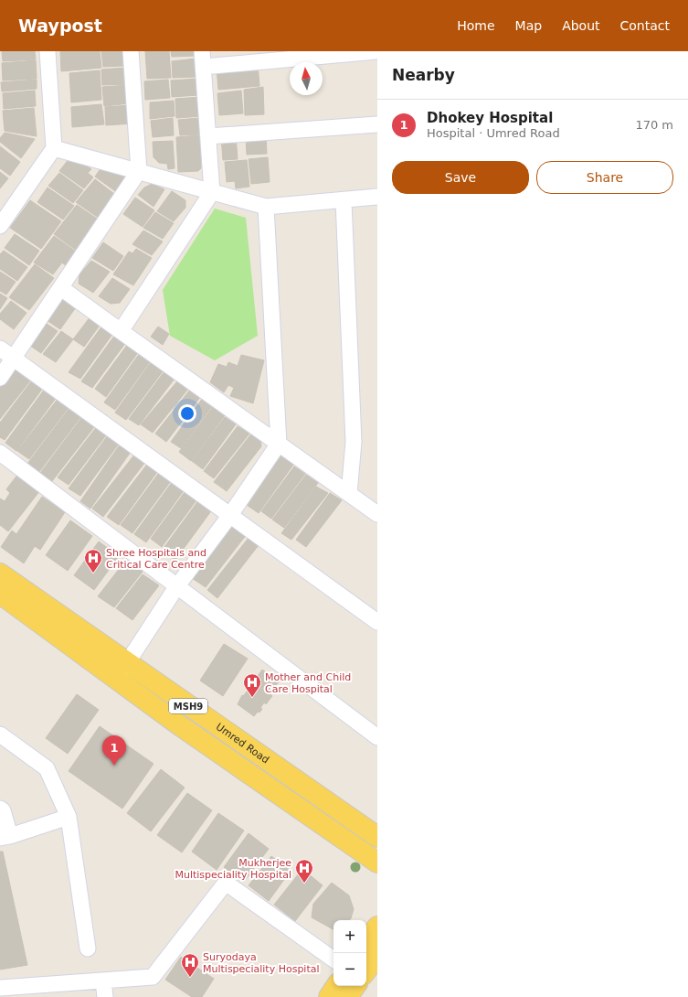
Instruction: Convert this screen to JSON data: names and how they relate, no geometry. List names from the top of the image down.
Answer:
{
  "streets": {
    "main road": ["MSH9", "Umred Road"]
  },
  "places": {
    "hospital": [
      "Shree Hospitals and Critical Care Centre",
      "Mother and Child Care Hospital",
      "Mukherjee Multispeciality Hospital",
      "Suryodaya Multispeciality Hospital"
    ]
  },
  "north": "top",
  "page": {
    "header": "Waypost",
    "nav": [
      "Home",
      "Map",
      "About",
      "Contact"
    ],
    "heading": "Nearby",
    "list": [
      {
        "mark": "1",
        "name": "Dhokey Hospital",
        "note": "Hospital · Umred Road",
        "value": "170 m"
      }
    ],
    "buttons": ["Save", "Share"],
    "pins": "1",
    "map_buttons": ["+", "−"]
  }
}
